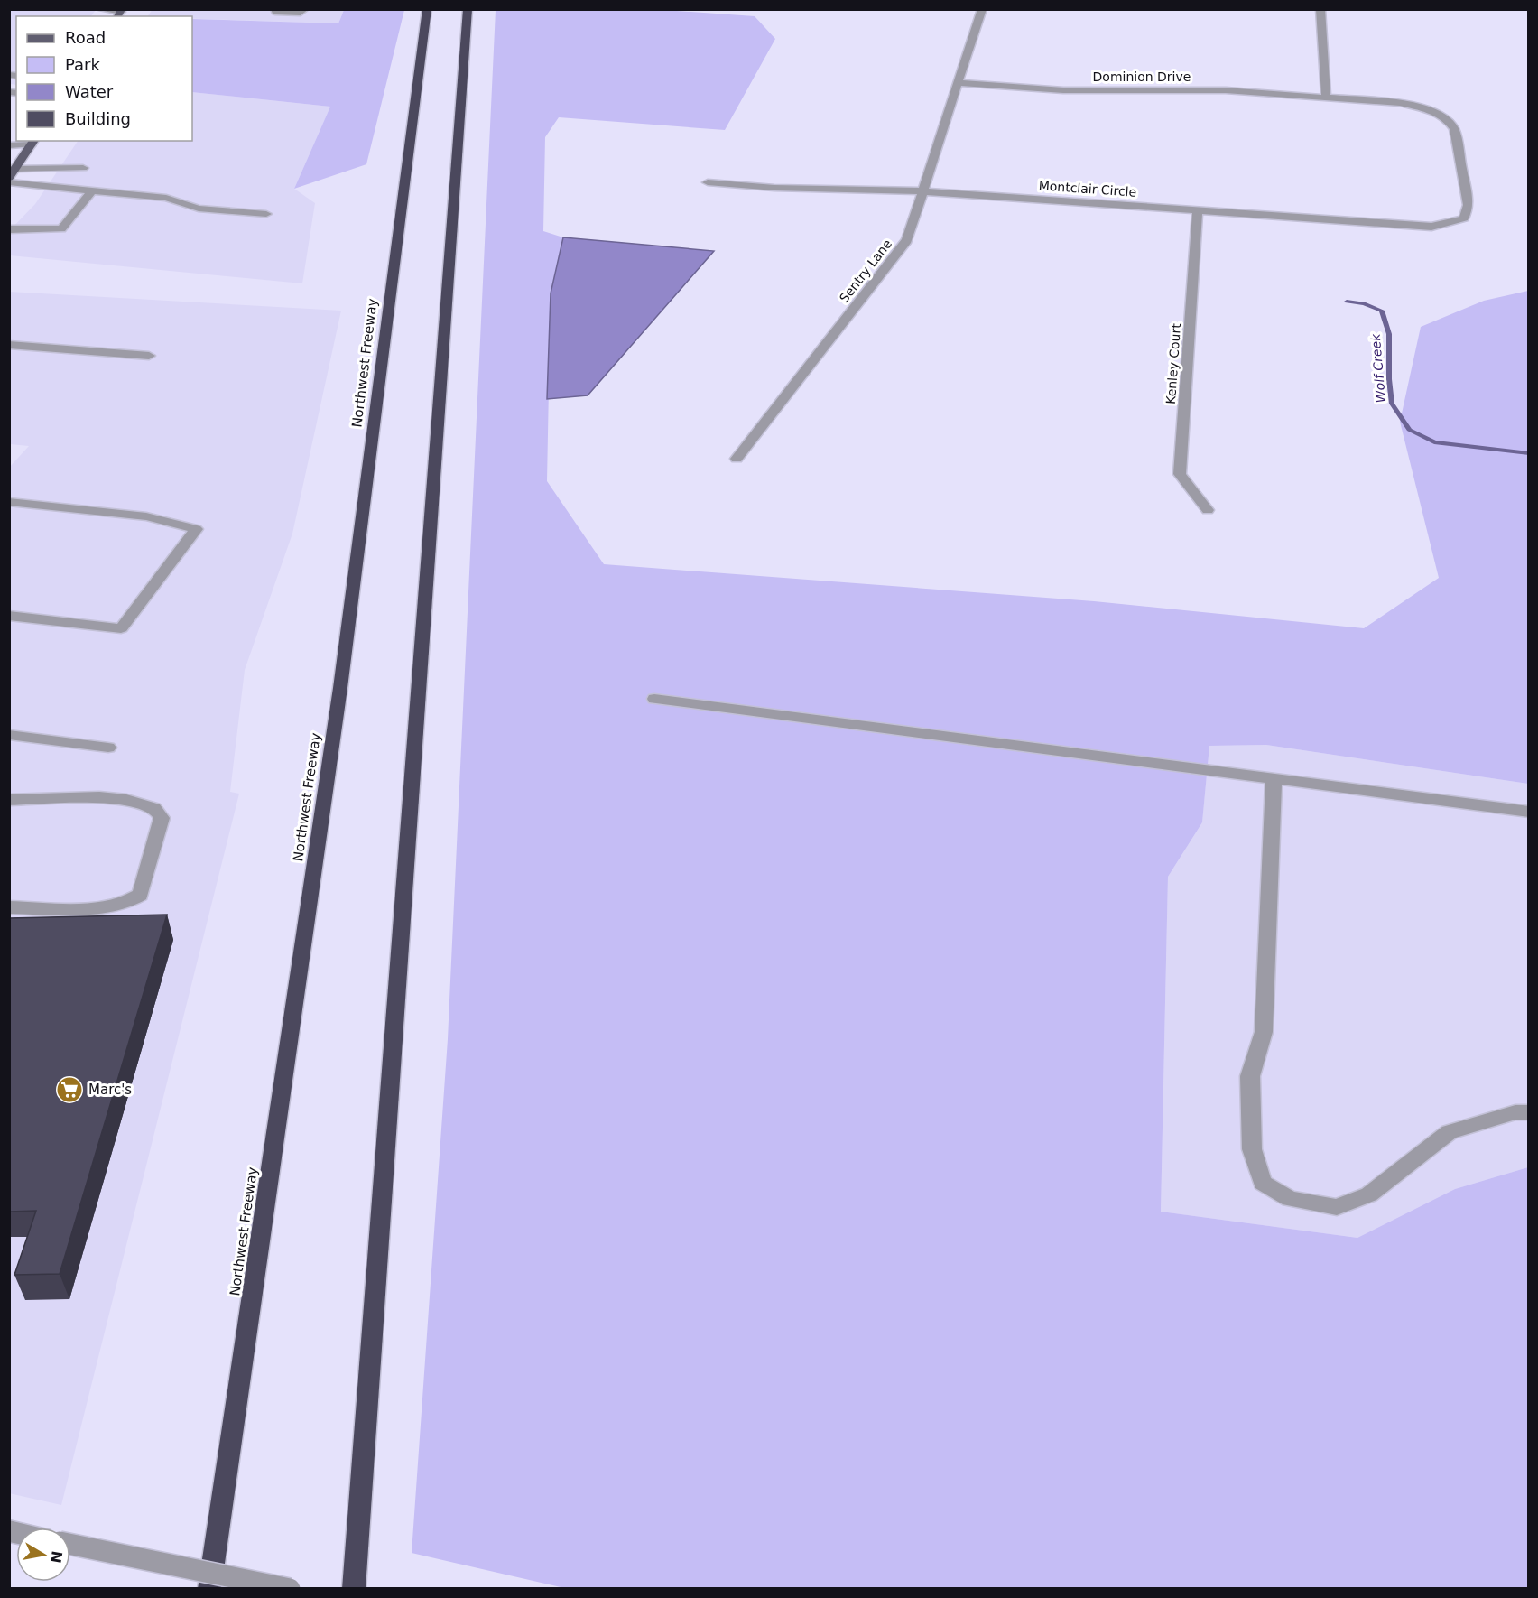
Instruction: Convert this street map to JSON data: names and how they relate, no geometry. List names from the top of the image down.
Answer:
{
  "streets": {
    "highway": ["Northwest Freeway"],
    "street": [
      "Dominion Drive",
      "Montclair Circle",
      "Sentry Lane",
      "Kenley Court"
    ]
  },
  "crossings": [
    ["Dominion Drive", "Montclair Circle"],
    ["Dominion Drive", "Sentry Lane"],
    ["Montclair Circle", "Sentry Lane"],
    ["Montclair Circle", "Kenley Court"]
  ],
  "water": ["Wolf Creek"],
  "places": {
    "supermarket": ["Marc's"]
  },
  "legend": [
    "Road",
    "Park",
    "Water",
    "Building"
  ],
  "north": "right"
}
